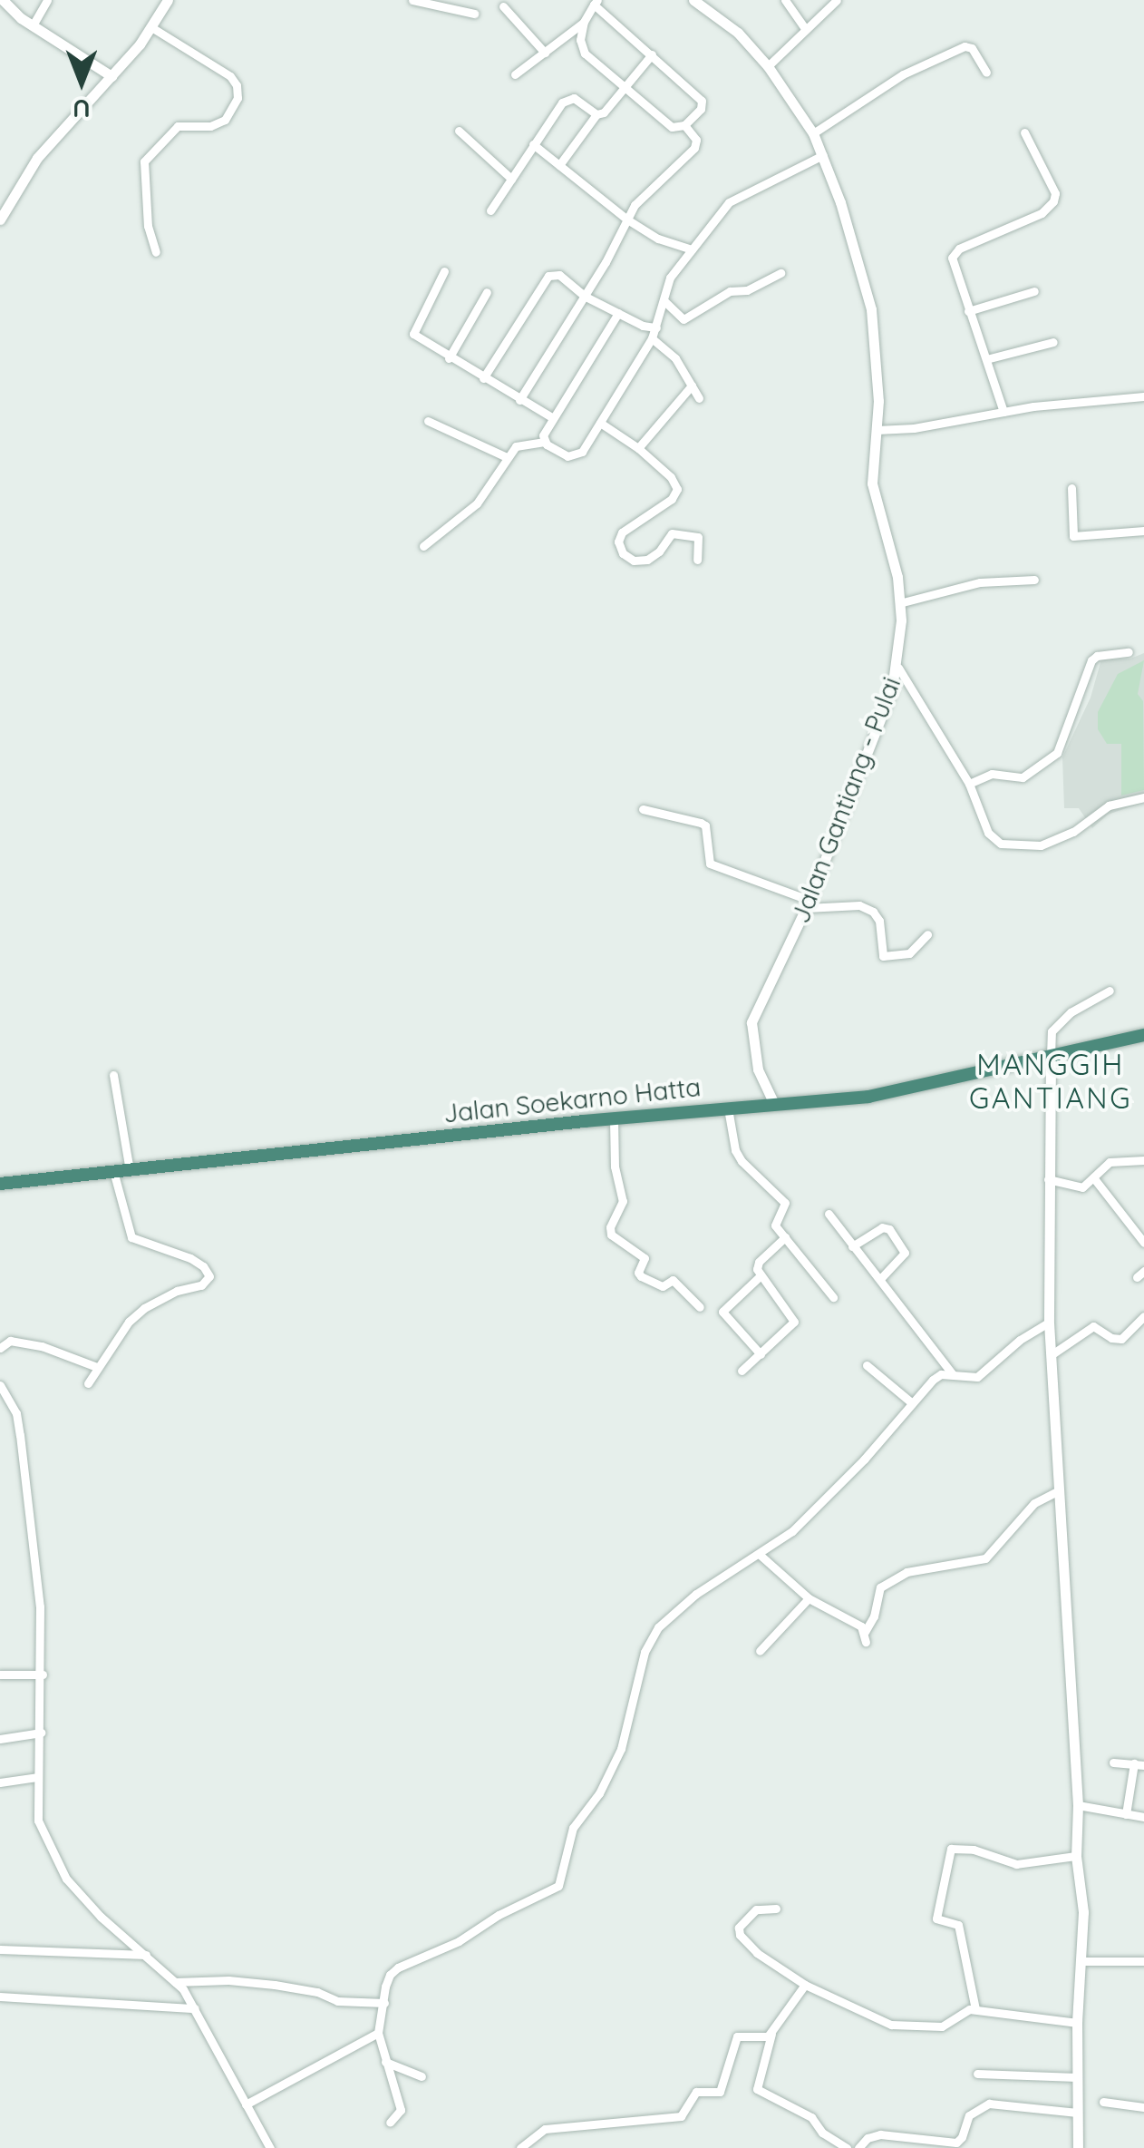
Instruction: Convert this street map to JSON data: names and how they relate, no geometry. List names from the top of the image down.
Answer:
{
  "streets": {
    "highway": ["Jalan Soekarno Hatta"],
    "street": ["Jalan Gantiang - Pulai"]
  },
  "crossings": [
    ["Jalan Gantiang - Pulai", "Jalan Soekarno Hatta"]
  ],
  "districts": ["MANGGIH GANTIANG"],
  "north": "bottom"
}
